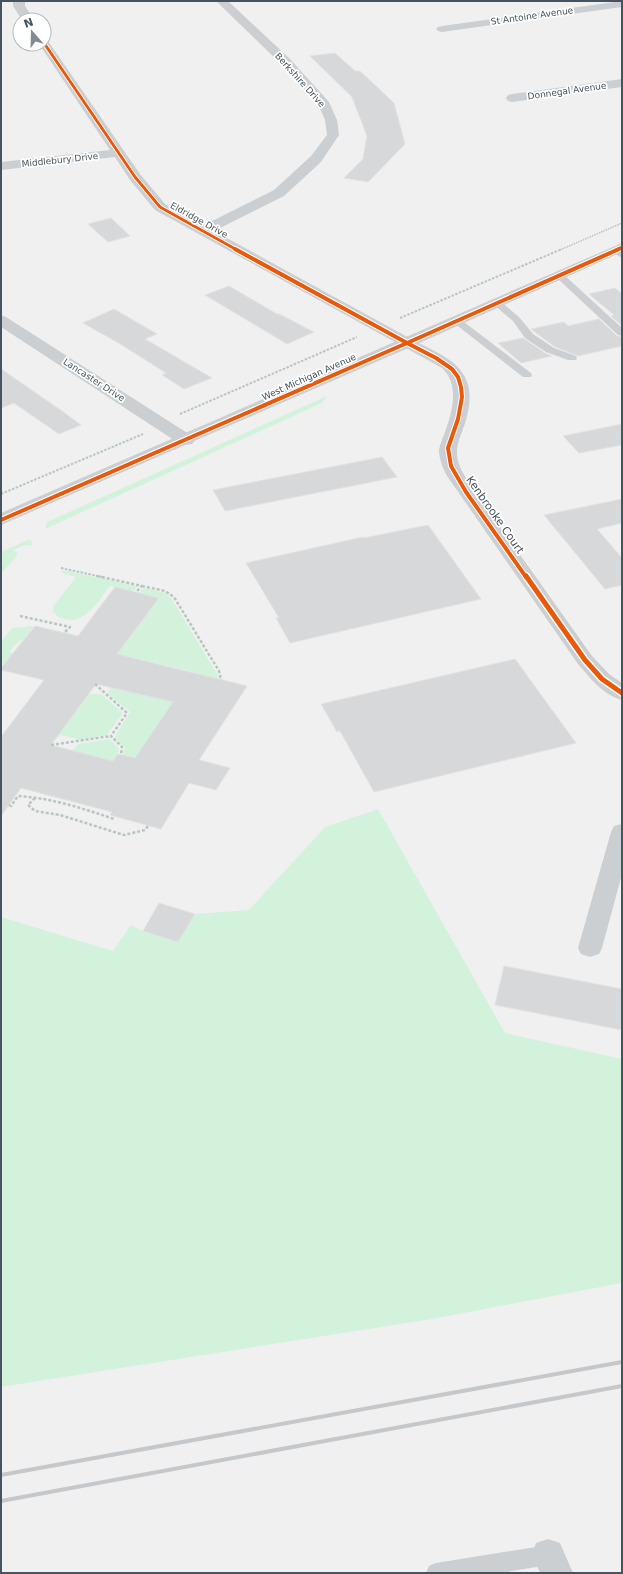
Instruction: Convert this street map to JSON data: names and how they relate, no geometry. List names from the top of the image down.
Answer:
{
  "streets": {
    "street": [
      "St Antoine Avenue",
      "Berkshire Drive",
      "Donnegal Avenue",
      "Middlebury Drive",
      "Eldridge Drive",
      "West Michigan Avenue",
      "Lancaster Drive",
      "Kenbrooke Court"
    ]
  },
  "crossings": [
    ["Berkshire Drive", "Eldridge Drive"],
    ["Middlebury Drive", "Eldridge Drive"],
    ["Eldridge Drive", "West Michigan Avenue"],
    ["Eldridge Drive", "Kenbrooke Court"],
    ["West Michigan Avenue", "Lancaster Drive"],
    ["West Michigan Avenue", "Kenbrooke Court"]
  ],
  "north": "top"
}
